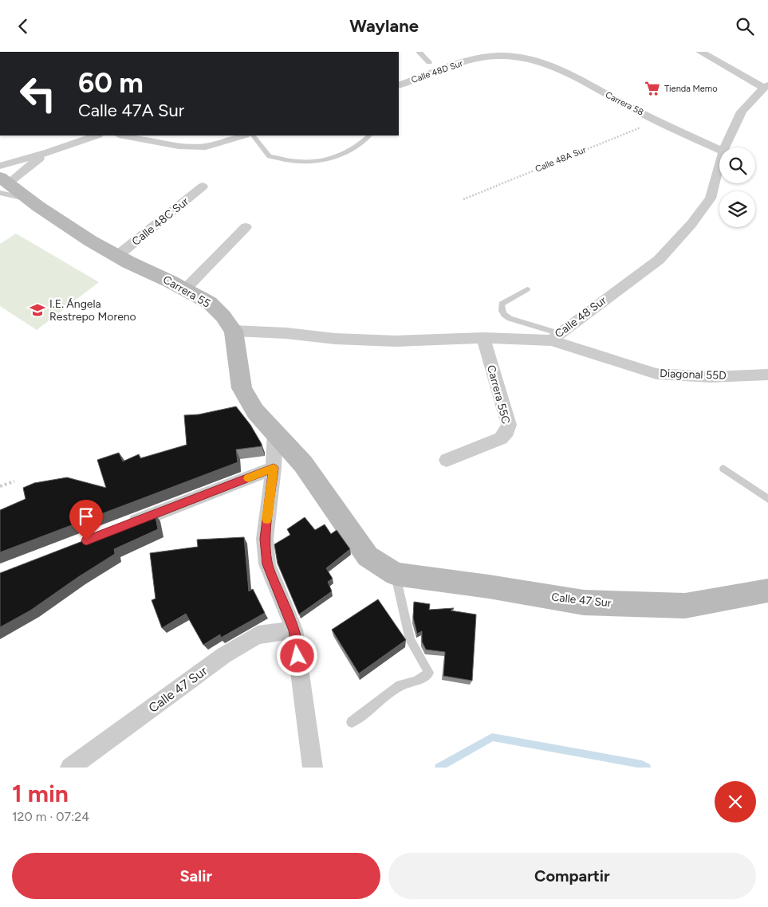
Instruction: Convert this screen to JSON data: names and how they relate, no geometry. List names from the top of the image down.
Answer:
{
  "streets": {
    "main road": ["Carrera 55", "Calle 47 Sur"],
    "street": [
      "Calle 48D Sur",
      "Carrera 58",
      "Calle 48C Sur",
      "Calle 48 Sur",
      "Diagonal 55D",
      "Carrera 55C"
    ],
    "path": ["Calle 48A Sur"]
  },
  "crossings": [
    ["Calle 48D Sur", "Carrera 58"],
    ["Carrera 58", "Calle 48A Sur"],
    ["Calle 48C Sur", "Carrera 55"],
    ["Carrera 55", "Calle 48 Sur"],
    ["Carrera 55", "Calle 47 Sur"],
    ["Calle 48 Sur", "Diagonal 55D"],
    ["Calle 48 Sur", "Carrera 55C"]
  ],
  "places": {
    "supermarket": ["Tienda Memo"],
    "school or university": ["I.E. Ángela Restrepo Moreno"]
  },
  "page": {
    "header": "Waylane",
    "turn": ["60 m", "Calle 47A Sur"],
    "heading": ["1 min", "120 m · 07:24"],
    "buttons": ["Salir", "Compartir"]
  }
}
